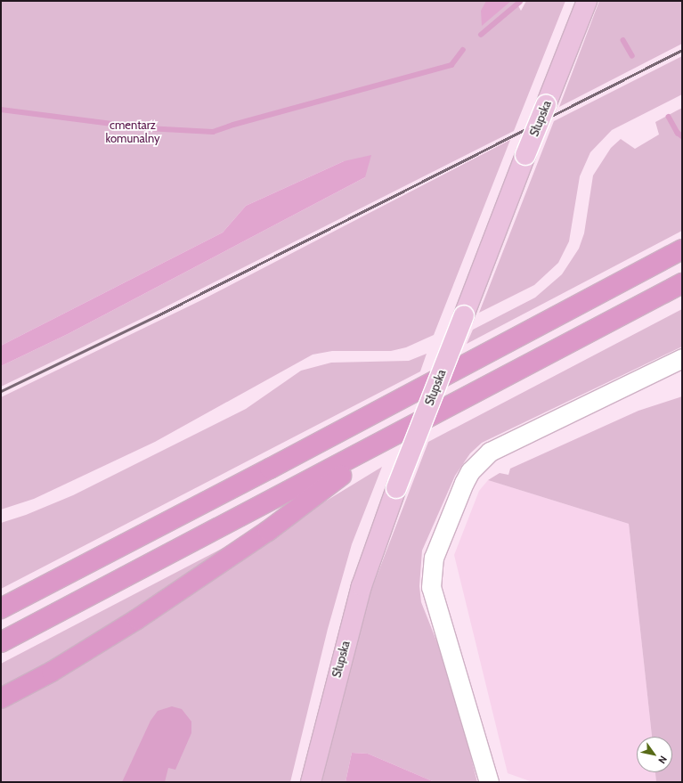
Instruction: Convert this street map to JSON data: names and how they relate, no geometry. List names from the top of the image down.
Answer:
{
  "streets": {
    "main road": ["Słupska"]
  },
  "parks": ["cmentarz komunalny"],
  "north": "bottom right"
}
